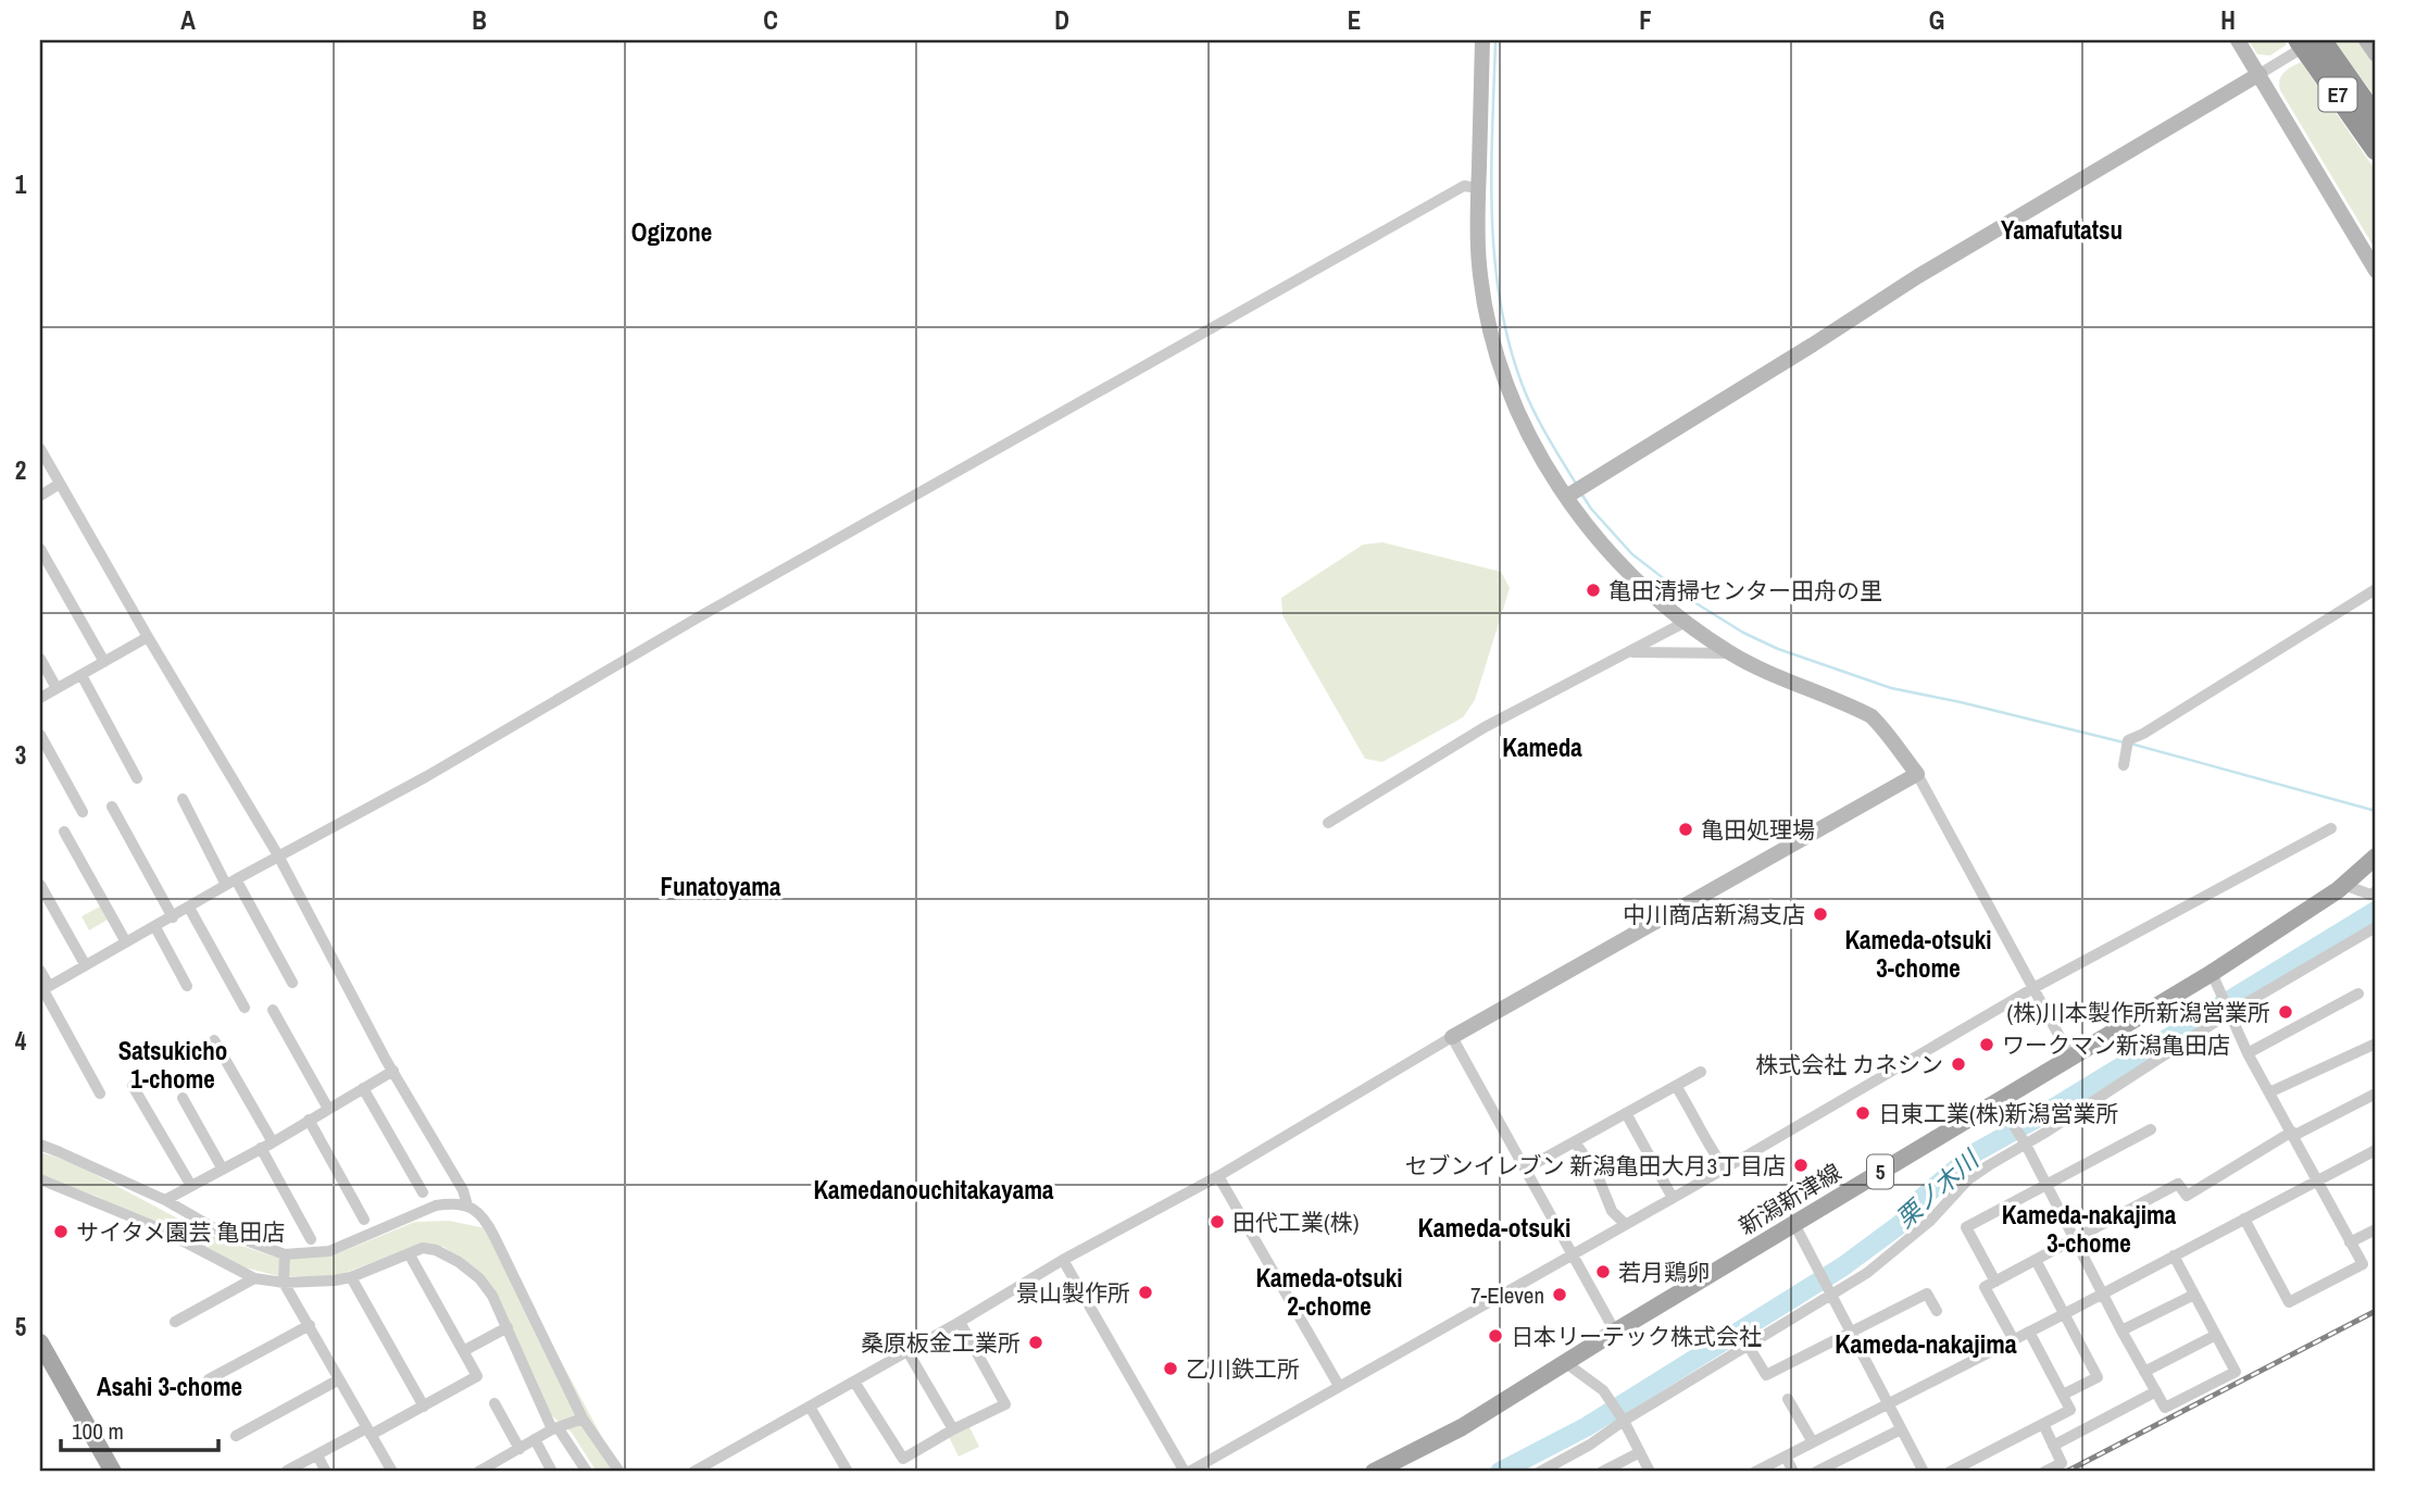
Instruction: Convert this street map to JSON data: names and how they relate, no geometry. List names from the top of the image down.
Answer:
{
  "streets": {
    "highway": ["E7"],
    "main road": ["5", "新潟新津線"]
  },
  "districts": [
    "Yamafutatsu",
    "Ogizone",
    "Kameda",
    "Funatoyama",
    "Kameda-otsuki 3-chome",
    "Satsukicho 1-chome",
    "Kamedanouchitakayama",
    "Kameda-nakajima 3-chome",
    "Kameda-otsuki",
    "Kameda-otsuki 2-chome",
    "Kameda-nakajima",
    "Asahi 3-chome"
  ],
  "water": ["栗ノ木川"],
  "places": [
    "亀田清掃センター田舟の里",
    "亀田処理場",
    "中川商店新潟支店",
    "(株)川本製作所新潟営業所",
    "ワークマン新潟亀田店",
    "株式会社 カネシン",
    "日東工業(株)新潟営業所",
    "セブンイレブン 新潟亀田大月3丁目店",
    "田代工業(株)",
    "サイタメ園芸 亀田店",
    "若月鶏卵",
    "景山製作所",
    "7-Eleven",
    "日本リーテック株式会社",
    "桑原板金工業所",
    "乙川鉄工所"
  ],
  "scale_bar": "100 m",
  "grid": {
    "columns": [
      "A",
      "B",
      "C",
      "D",
      "E",
      "F",
      "G",
      "H"
    ],
    "rows": [
      "1",
      "2",
      "3",
      "4",
      "5"
    ]
  }
}
